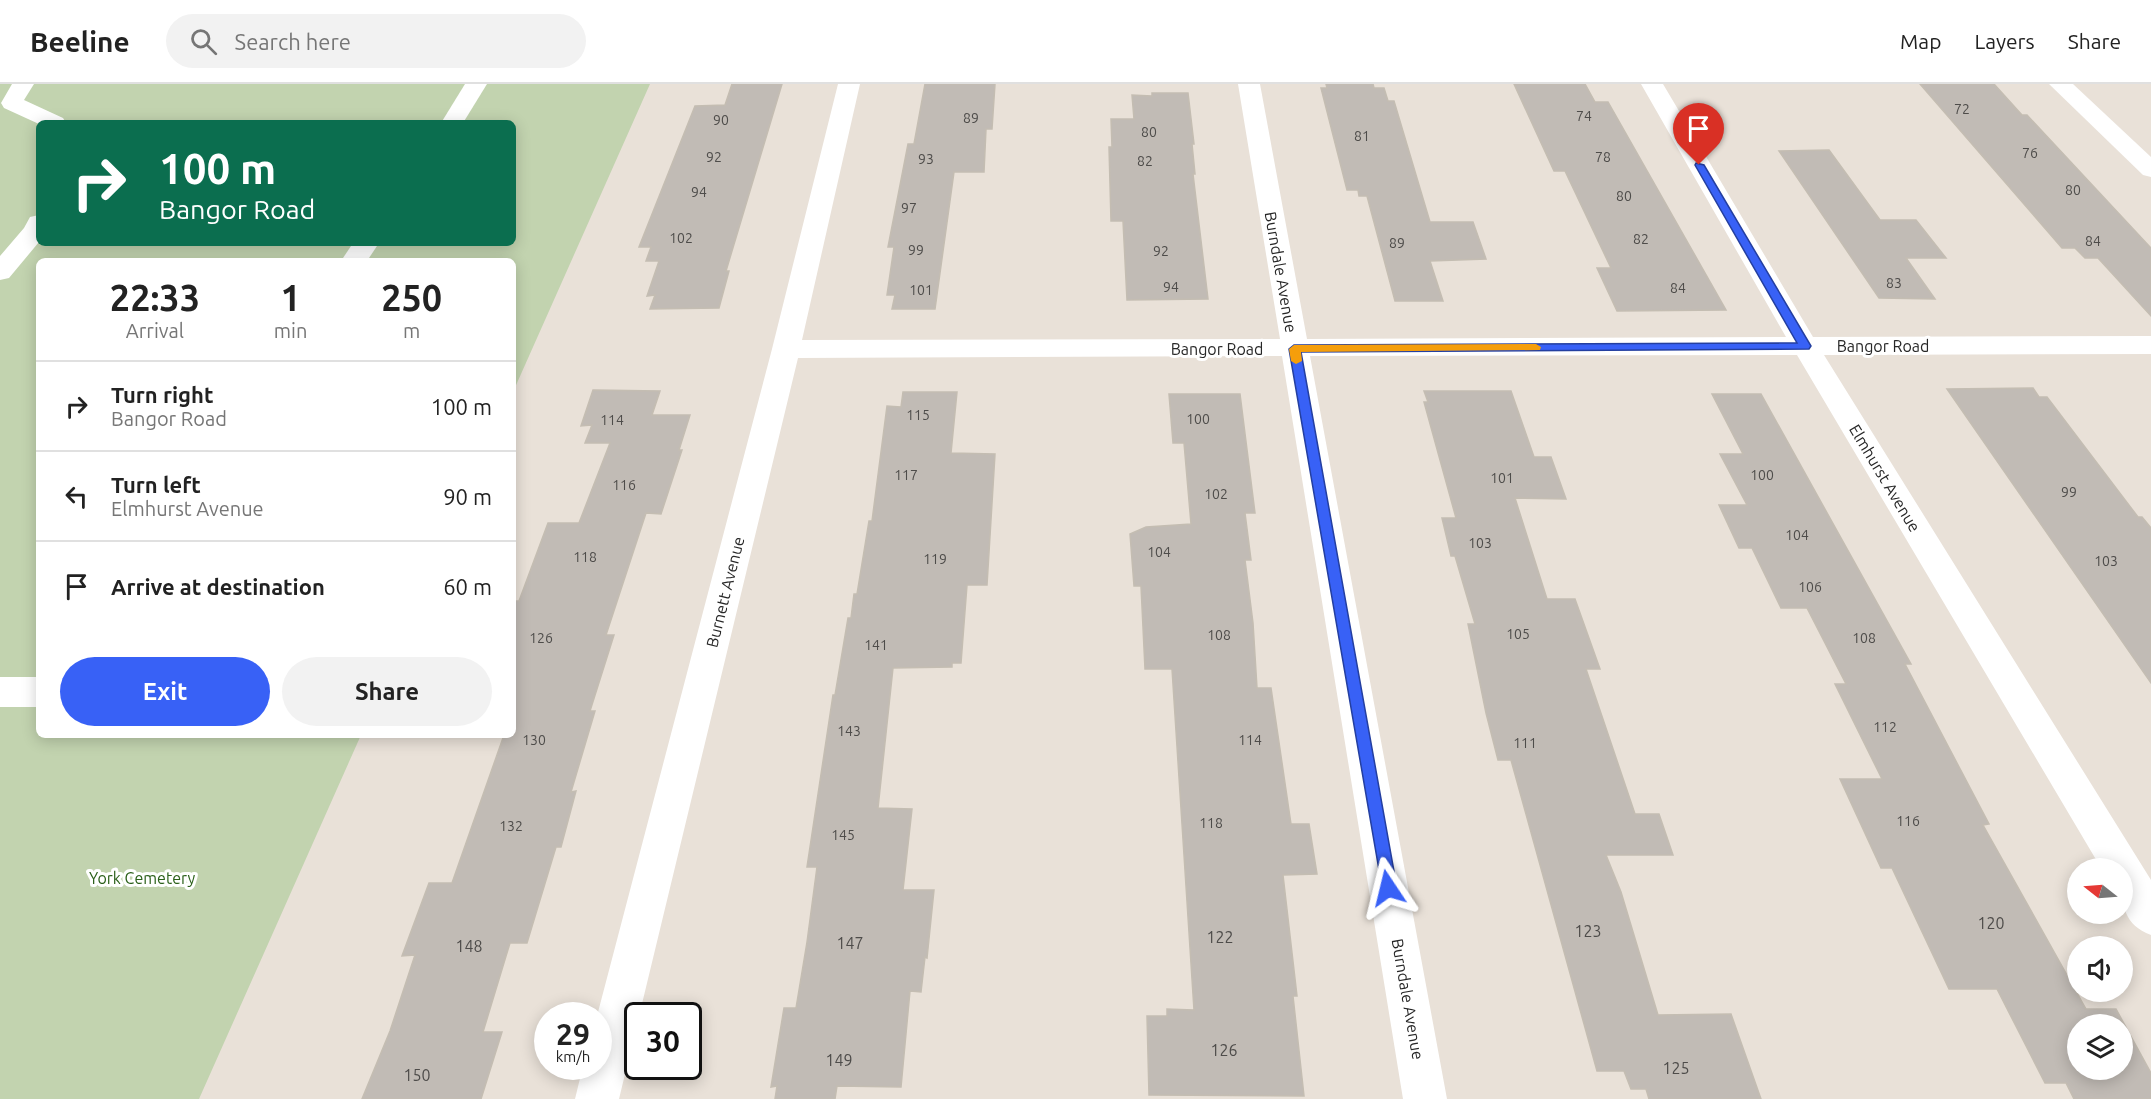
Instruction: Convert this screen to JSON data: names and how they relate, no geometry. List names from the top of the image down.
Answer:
{
  "streets": {
    "street": [
      "Burndale Avenue",
      "Bangor Road",
      "Elmhurst Avenue",
      "Burnett Avenue"
    ]
  },
  "crossings": [
    ["Burndale Avenue", "Bangor Road"],
    ["Bangor Road", "Elmhurst Avenue"],
    ["Bangor Road", "Burnett Avenue"]
  ],
  "parks": ["York Cemetery"],
  "house_numbers": [
    "72",
    "74",
    "89",
    "90",
    "80",
    "81",
    "76",
    "92",
    "78",
    "93",
    "82",
    "80",
    "94",
    "80",
    "97",
    "102",
    "82",
    "84",
    "89",
    "99",
    "92",
    "83",
    "94",
    "84",
    "101",
    "115",
    "100",
    "114",
    "117",
    "100",
    "101",
    "116",
    "99",
    "102",
    "104",
    "103",
    "104",
    "118",
    "119",
    "103",
    "106",
    "105",
    "108",
    "126",
    "108",
    "141",
    "112",
    "143",
    "130",
    "114",
    "111",
    "116",
    "118",
    "132",
    "145",
    "120",
    "123",
    "122",
    "147",
    "148",
    "126",
    "149",
    "125",
    "150"
  ],
  "north": "left",
  "page": {
    "header": "Beeline",
    "search": "Search here",
    "nav": ["Map", "Layers", "Share"],
    "turn": ["100 m", "Bangor Road"],
    "eta": [
      "22:33",
      "Arrival",
      "1",
      "min",
      "250",
      "m"
    ],
    "list": [
      {
        "name": "Turn right",
        "note": "Bangor Road",
        "value": "100 m"
      },
      {
        "name": "Turn left",
        "note": "Elmhurst Avenue",
        "value": "90 m"
      },
      {
        "name": "Arrive at destination",
        "value": "60 m"
      }
    ],
    "buttons": ["Exit", "Share"],
    "speed": "29 km/h",
    "limit": "30"
  }
}
